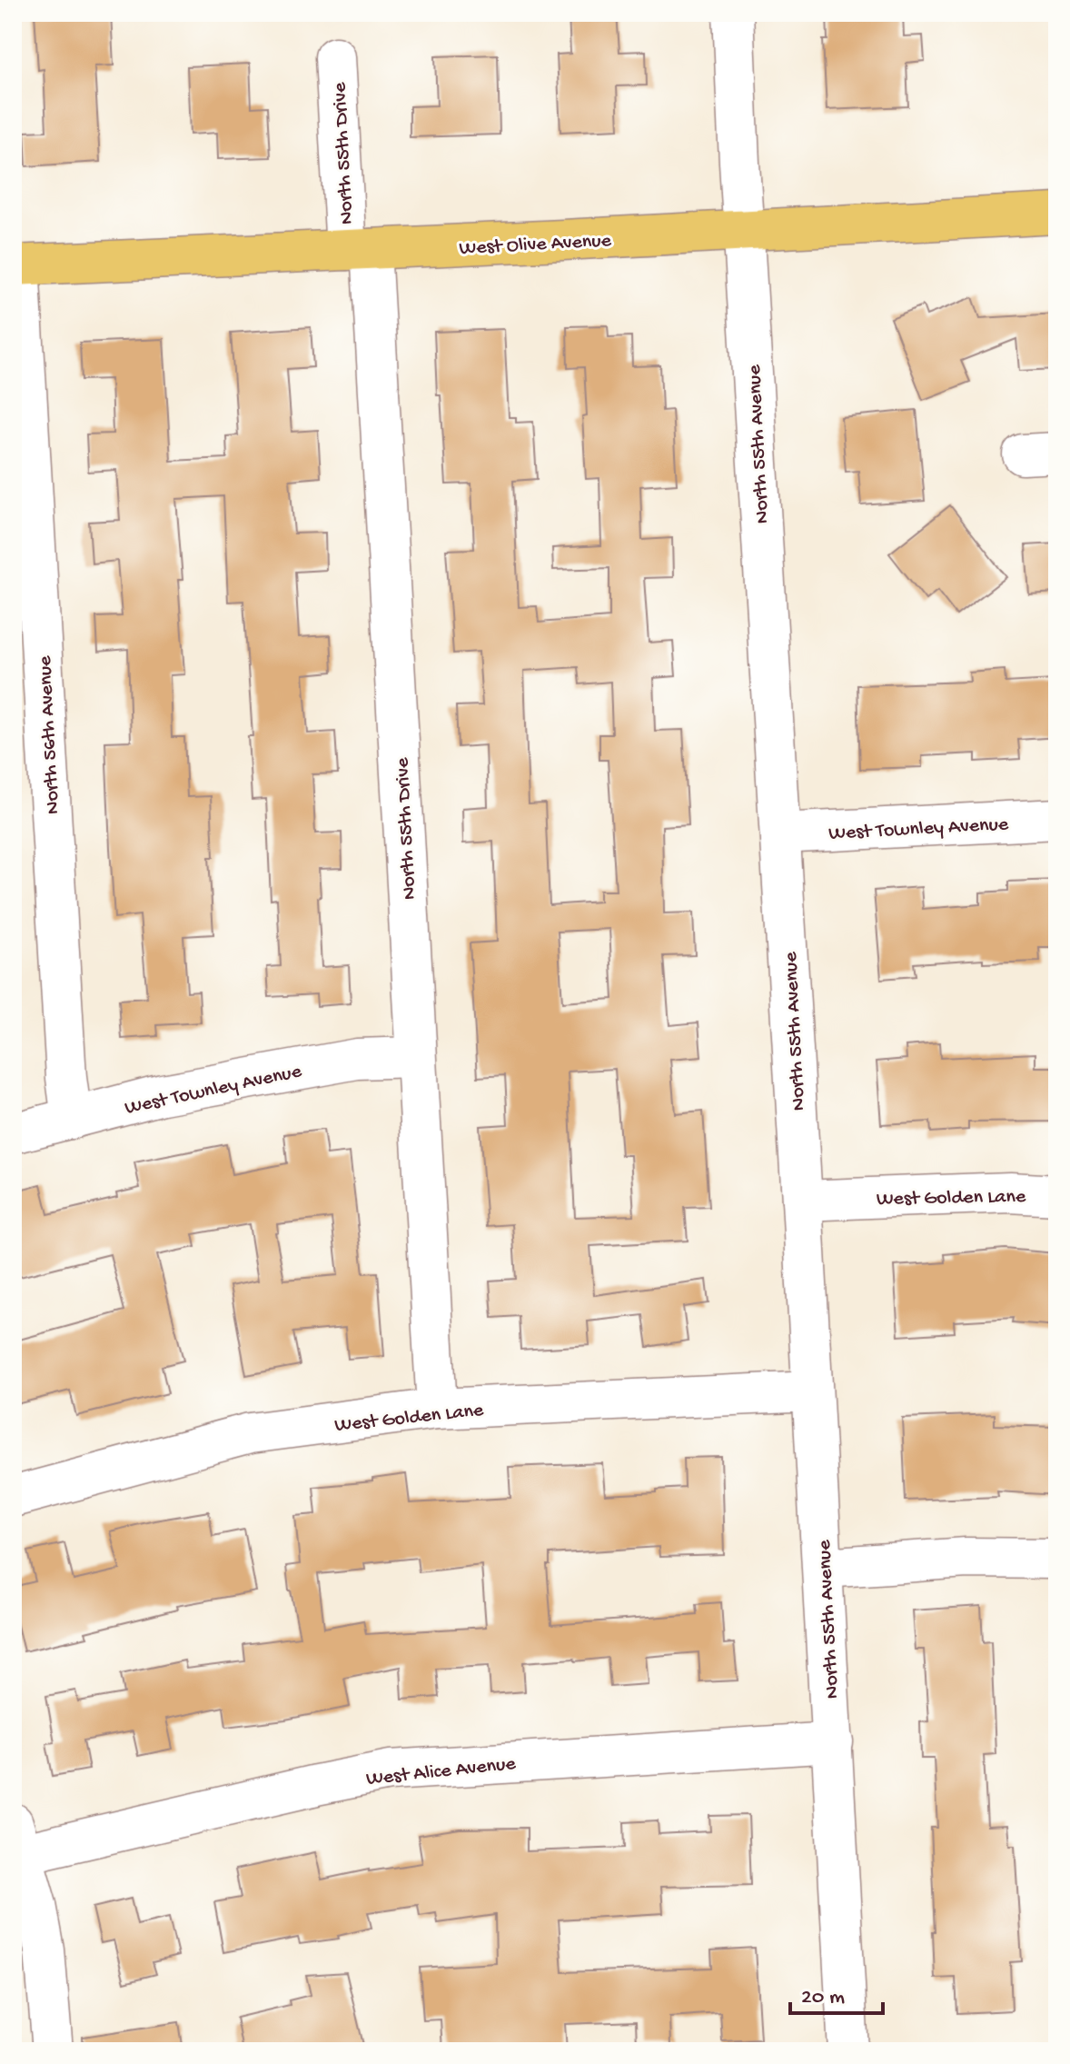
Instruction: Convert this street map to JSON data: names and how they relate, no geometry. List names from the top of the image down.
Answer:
{
  "streets": {
    "main road": ["West Olive Avenue"],
    "street": [
      "North 55th Drive",
      "North 55th Avenue",
      "North 56th Avenue",
      "West Townley Avenue",
      "West Golden Lane",
      "West Alice Avenue"
    ]
  },
  "crossings": [
    ["North 55th Drive", "West Olive Avenue"],
    ["North 55th Drive", "West Townley Avenue"],
    ["North 55th Drive", "West Golden Lane"],
    ["West Olive Avenue", "North 55th Avenue"],
    ["West Olive Avenue", "North 56th Avenue"],
    ["North 55th Avenue", "West Townley Avenue"],
    ["North 55th Avenue", "West Golden Lane"],
    ["North 55th Avenue", "West Alice Avenue"],
    ["North 56th Avenue", "West Townley Avenue"]
  ],
  "scale_bar": "20 m"
}
